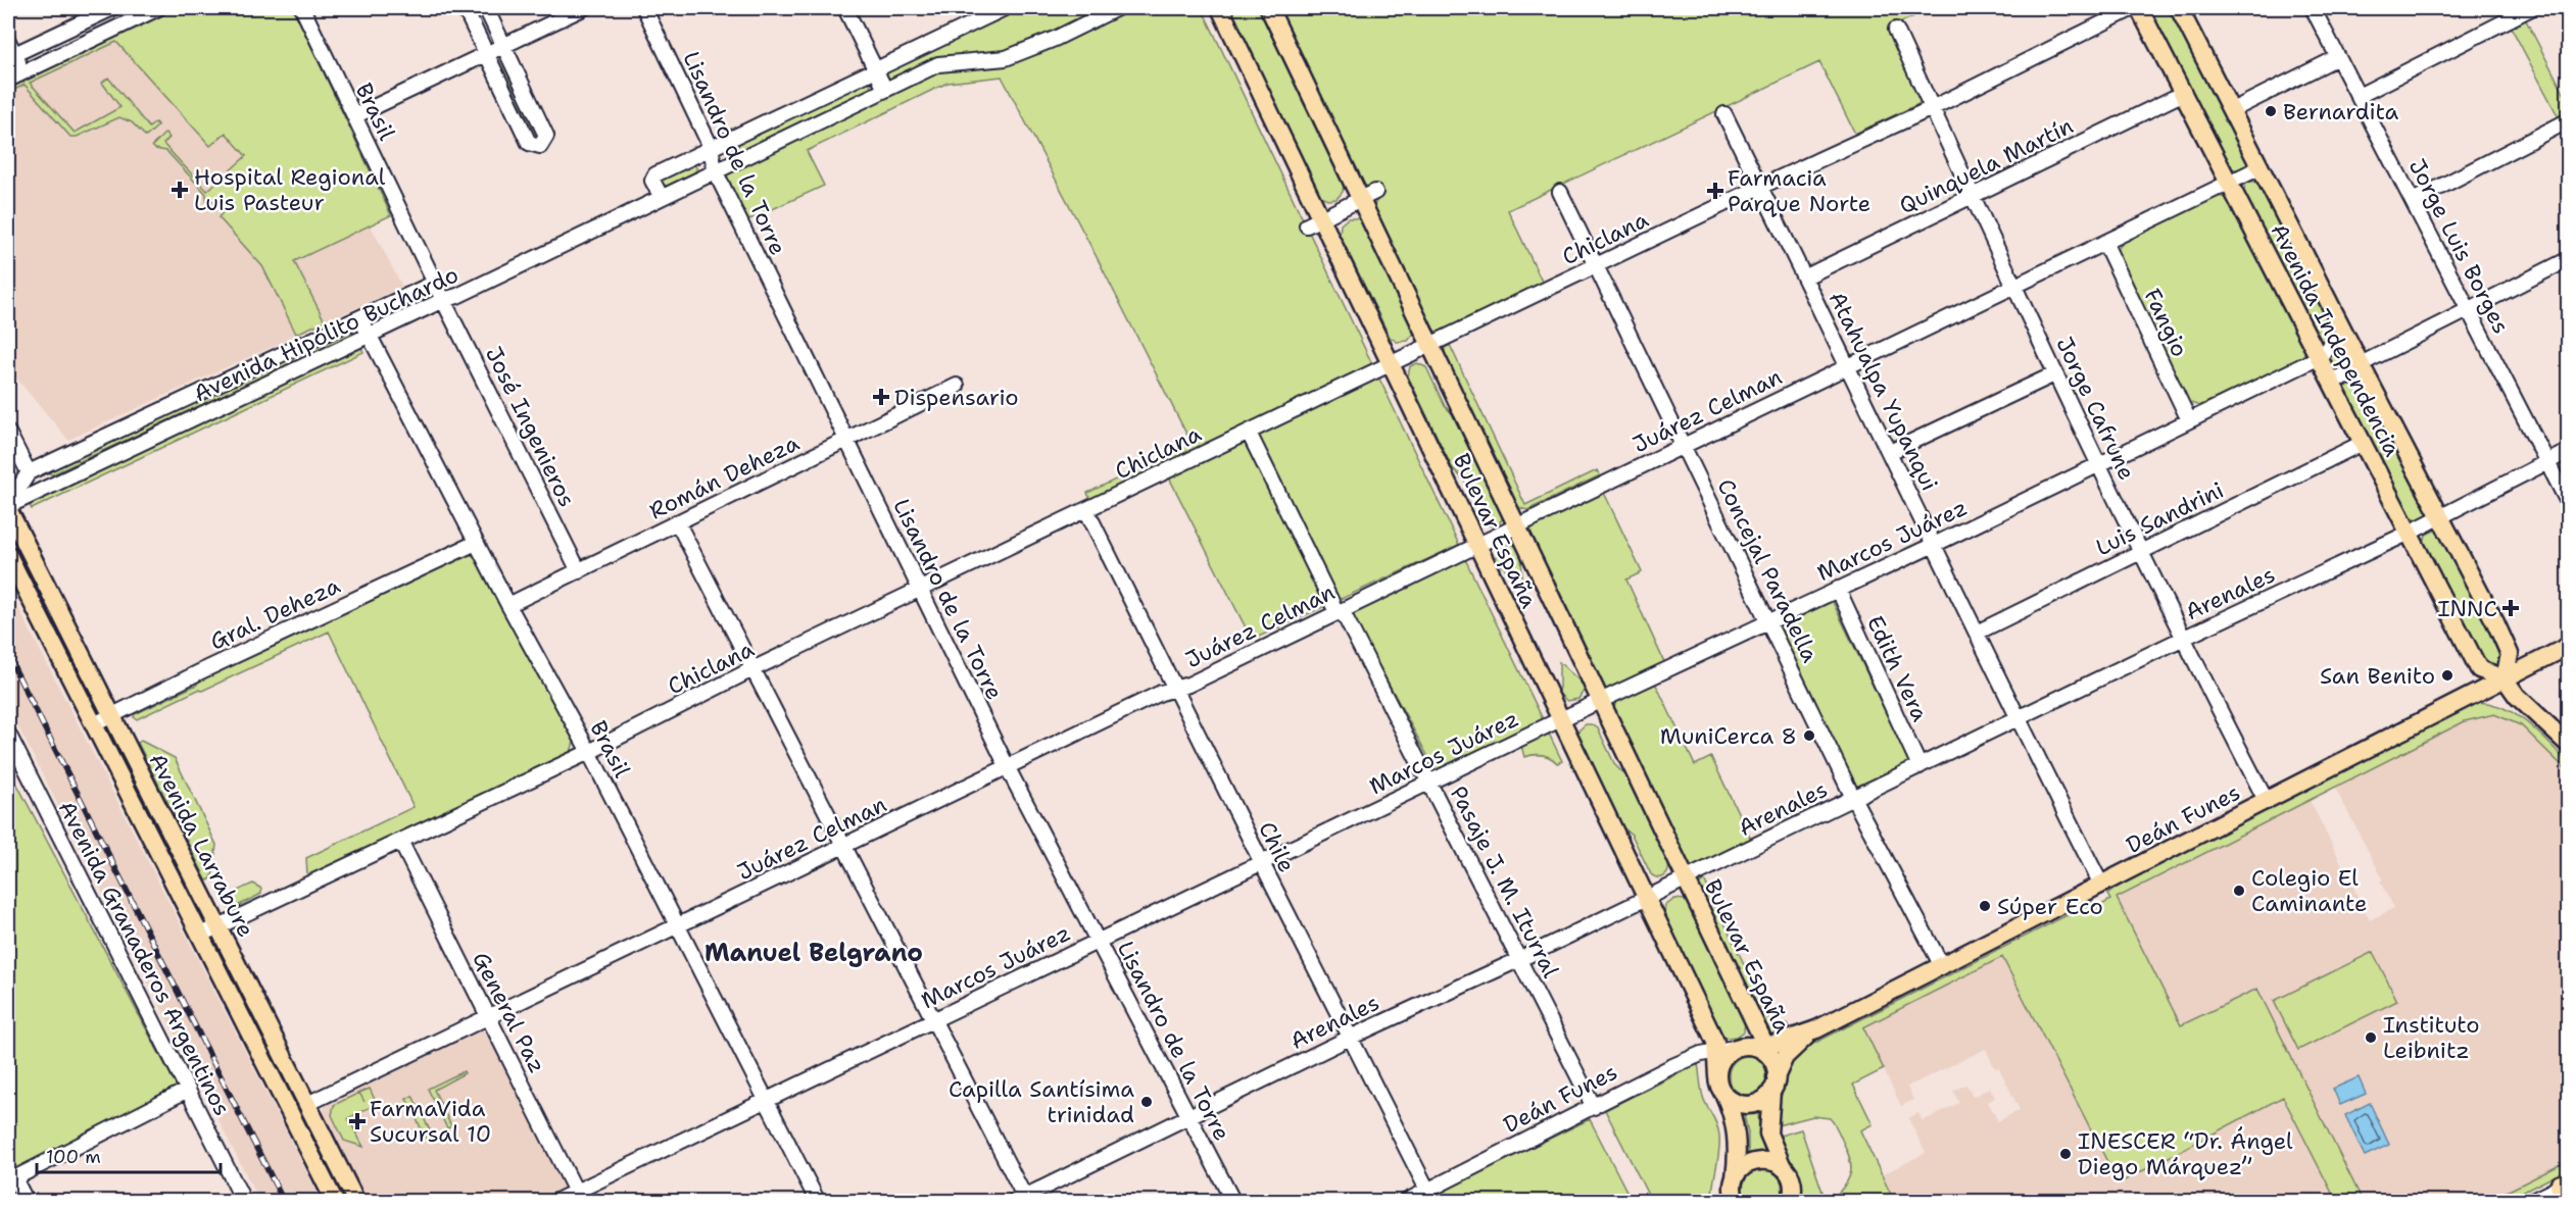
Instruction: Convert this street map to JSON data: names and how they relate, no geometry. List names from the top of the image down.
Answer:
{
  "streets": {
    "main road": [
      "Avenida Independencia",
      "Bulevar España",
      "Deán Funes",
      "Avenida Larrabure"
    ],
    "street": [
      "Brasil",
      "Lisandro de la Torre",
      "Quinquela Martín",
      "Chiclana",
      "Jorge Luis Borges",
      "Fangio",
      "Avenida Hipólito Buchardo",
      "Atahualpa Yupanqui",
      "Jorge Cafrune",
      "Juárez Celman",
      "José Ingenieros",
      "Román Deheza",
      "Luis Sandrini",
      "Marcos Juárez",
      "Concejal Paradella",
      "Arenales",
      "Gral. Deheza",
      "Edith Vera",
      "Chile",
      "Pasaje J. M. Iturral",
      "Avenida Granaderos Argentinos",
      "General Paz"
    ]
  },
  "crossings": [
    ["Brasil", "Chiclana"],
    ["Brasil", "Avenida Hipólito Buchardo"],
    ["Brasil", "Juárez Celman"],
    ["Brasil", "José Ingenieros"],
    ["Brasil", "Román Deheza"],
    ["Brasil", "Marcos Juárez"],
    ["Brasil", "Gral. Deheza"],
    ["Lisandro de la Torre", "Chiclana"],
    ["Lisandro de la Torre", "Avenida Hipólito Buchardo"],
    ["Lisandro de la Torre", "Juárez Celman"],
    ["Lisandro de la Torre", "Román Deheza"],
    ["Lisandro de la Torre", "Marcos Juárez"],
    ["Lisandro de la Torre", "Arenales"],
    ["Quinquela Martín", "Avenida Independencia"],
    ["Quinquela Martín", "Atahualpa Yupanqui"],
    ["Quinquela Martín", "Jorge Cafrune"],
    ["Chiclana", "Atahualpa Yupanqui"],
    ["Chiclana", "Jorge Cafrune"],
    ["Chiclana", "Bulevar España"],
    ["Chiclana", "Concejal Paradella"],
    ["Chiclana", "Avenida Larrabure"],
    ["Chiclana", "Chile"],
    ["Chiclana", "Pasaje J. M. Iturral"],
    ["Chiclana", "General Paz"],
    ["Jorge Luis Borges", "Arenales"],
    ["Fangio", "Juárez Celman"],
    ["Fangio", "Marcos Juárez"],
    ["Avenida Hipólito Buchardo", "José Ingenieros"],
    ["Avenida Hipólito Buchardo", "Avenida Larrabure"],
    ["Avenida Independencia", "Juárez Celman"],
    ["Avenida Independencia", "Luis Sandrini"],
    ["Avenida Independencia", "Marcos Juárez"],
    ["Avenida Independencia", "Arenales"],
    ["Avenida Independencia", "Deán Funes"],
    ["Atahualpa Yupanqui", "Juárez Celman"],
    ["Atahualpa Yupanqui", "Luis Sandrini"],
    ["Atahualpa Yupanqui", "Marcos Juárez"],
    ["Atahualpa Yupanqui", "Arenales"],
    ["Atahualpa Yupanqui", "Deán Funes"],
    ["Jorge Cafrune", "Juárez Celman"],
    ["Jorge Cafrune", "Luis Sandrini"],
    ["Jorge Cafrune", "Marcos Juárez"],
    ["Jorge Cafrune", "Arenales"],
    ["Jorge Cafrune", "Deán Funes"],
    ["Juárez Celman", "Bulevar España"],
    ["Juárez Celman", "Concejal Paradella"],
    ["Juárez Celman", "Avenida Larrabure"],
    ["Juárez Celman", "Chile"],
    ["Juárez Celman", "Pasaje J. M. Iturral"],
    ["Juárez Celman", "General Paz"],
    ["José Ingenieros", "Román Deheza"],
    ["Bulevar España", "Marcos Juárez"],
    ["Bulevar España", "Arenales"],
    ["Bulevar España", "Deán Funes"],
    ["Marcos Juárez", "Concejal Paradella"],
    ["Marcos Juárez", "Edith Vera"],
    ["Marcos Juárez", "Chile"],
    ["Marcos Juárez", "Pasaje J. M. Iturral"],
    ["Marcos Juárez", "General Paz"],
    ["Concejal Paradella", "Arenales"],
    ["Concejal Paradella", "Deán Funes"],
    ["Arenales", "Edith Vera"],
    ["Arenales", "Chile"],
    ["Arenales", "Pasaje J. M. Iturral"],
    ["Gral. Deheza", "Avenida Larrabure"],
    ["Deán Funes", "Chile"],
    ["Deán Funes", "Pasaje J. M. Iturral"]
  ],
  "districts": ["Manuel Belgrano"],
  "places": {
    "other": [
      "Bernardita",
      "San Benito",
      "MuniCerca 8",
      "Colegio El Caminante",
      "Súper Eco",
      "Instituto Leibnitz",
      "Capilla Santísima trinidad",
      "INESCER “Dr. Ángel Diego Márquez”"
    ],
    "health": [
      "Hospital Regional Luis Pasteur",
      "Farmacia Parque Norte",
      "Dispensario",
      "INNC",
      "FarmaVida Sucursal 10"
    ]
  },
  "scale_bar": "100 m"
}
